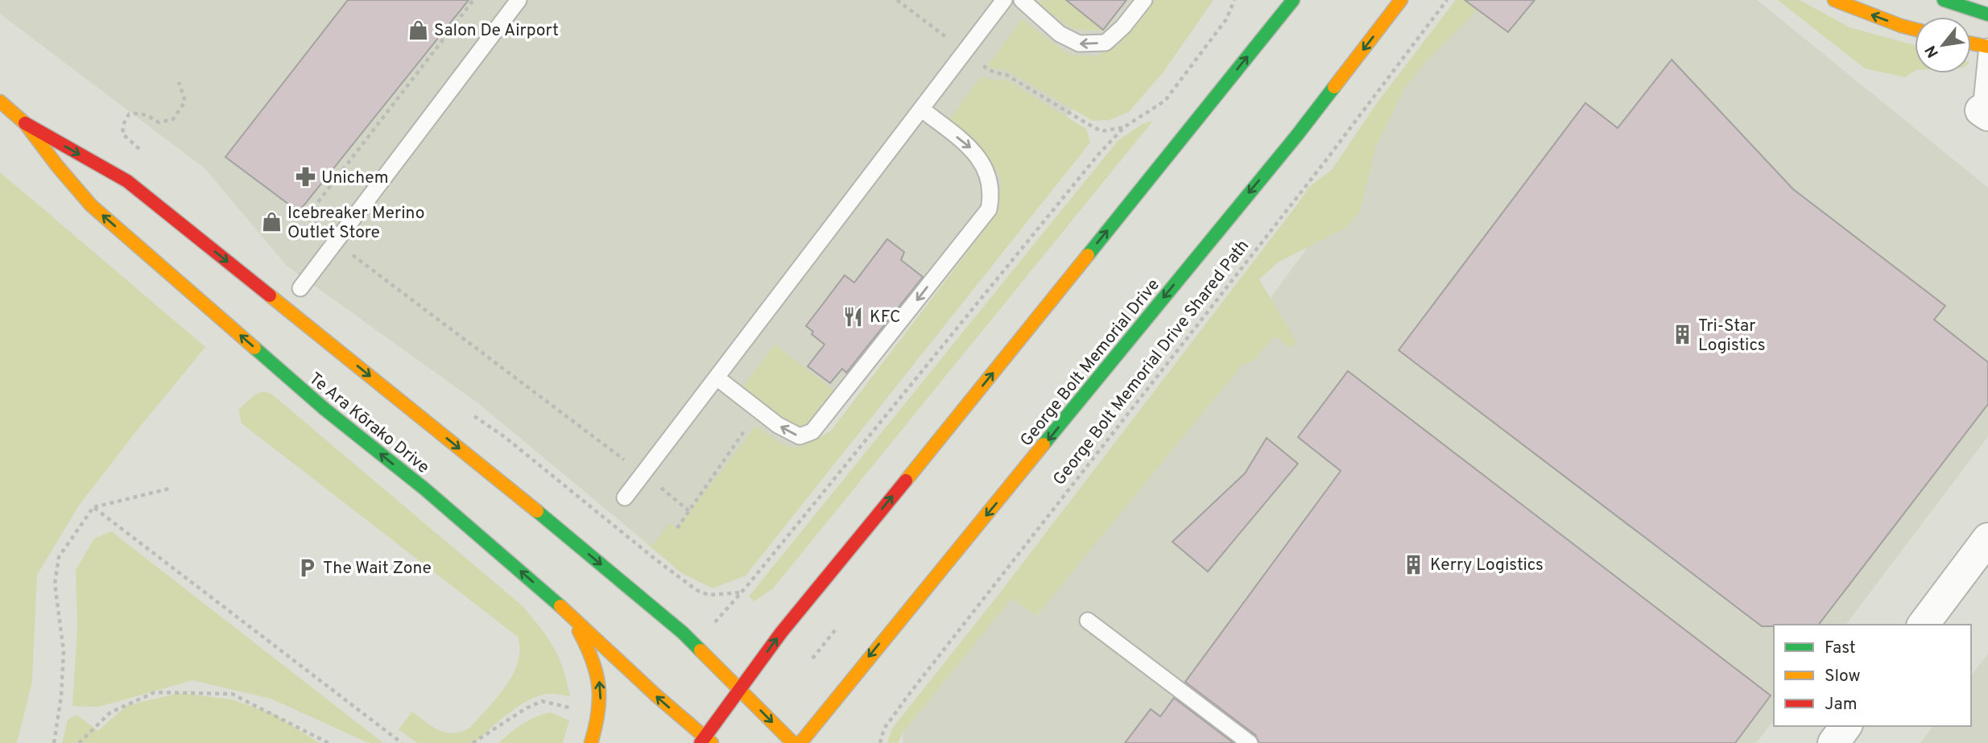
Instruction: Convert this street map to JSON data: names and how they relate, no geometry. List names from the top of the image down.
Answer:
{
  "streets": {
    "street": ["George Bolt Memorial Drive", "Te Ara Kōrako Drive"],
    "path": ["George Bolt Memorial Drive Shared Path"]
  },
  "places": {
    "shop": ["Salon De Airport", "Icebreaker Merino Outlet Store"],
    "pharmacy": ["Unichem"],
    "restaurant": ["KFC"],
    "building": ["Tri-Star Logistics", "Kerry Logistics"],
    "parking": ["The Wait Zone"]
  },
  "legend": ["Fast", "Slow", "Jam"],
  "north": "bottom left"
}
